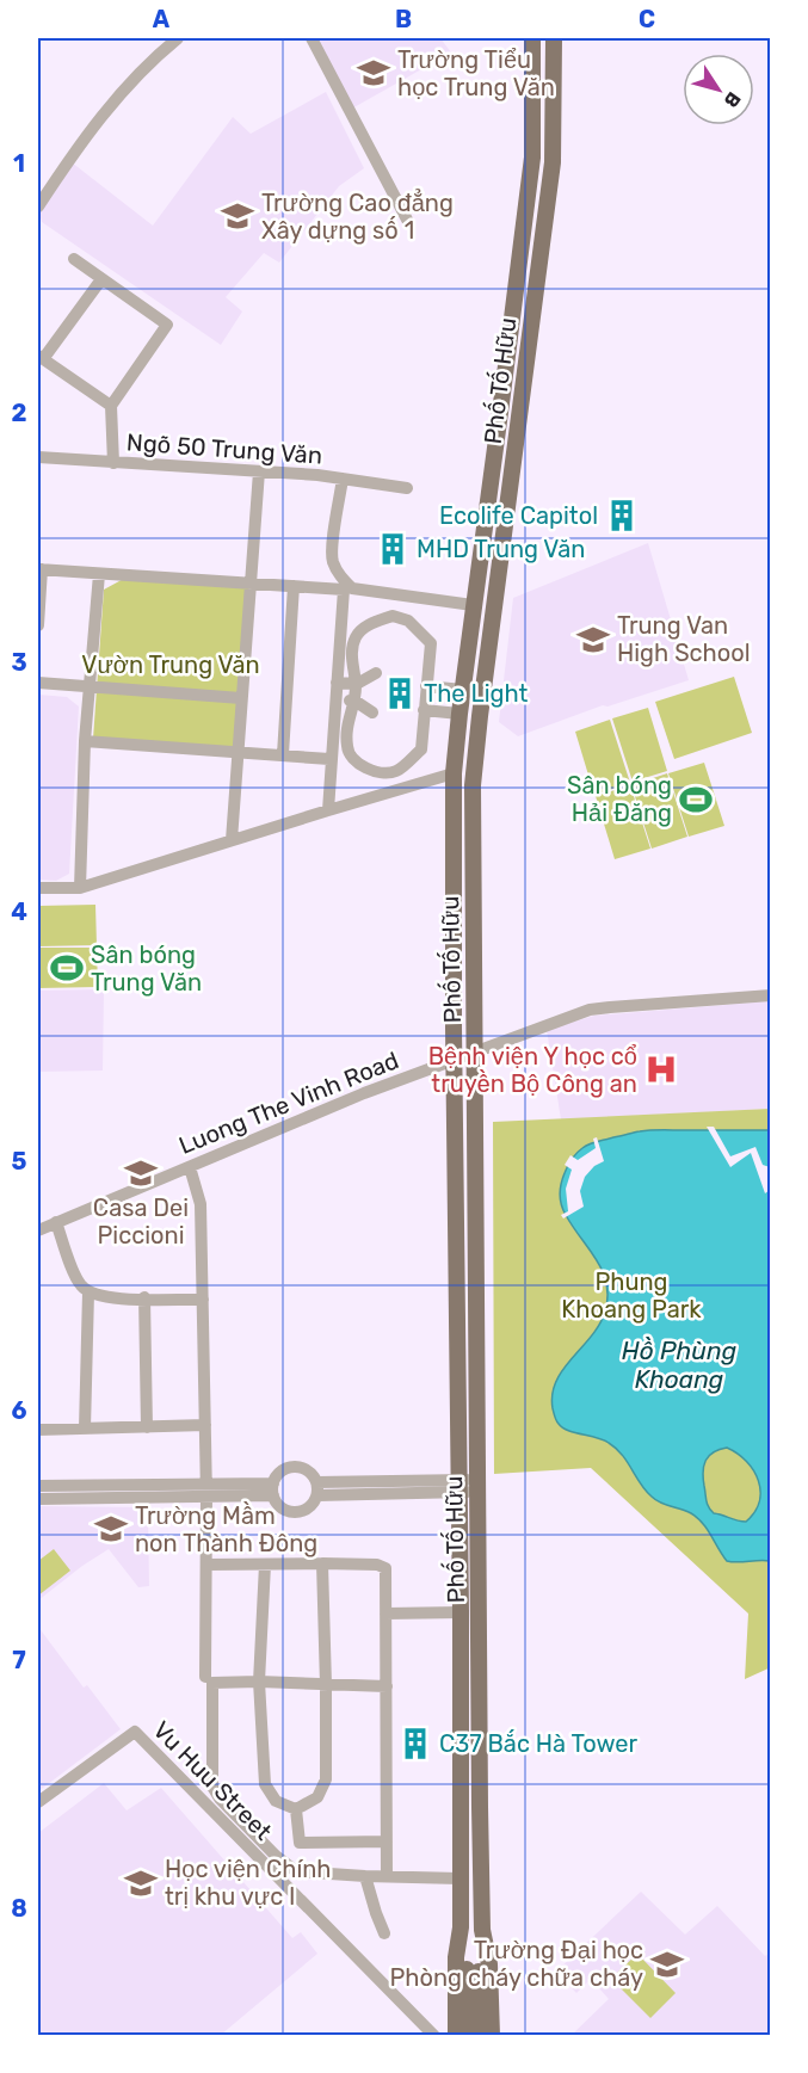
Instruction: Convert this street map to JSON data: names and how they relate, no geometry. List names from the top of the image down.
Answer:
{
  "streets": {
    "main road": ["Phố Tố Hữu"],
    "street": ["Ngõ 50 Trung Văn", "Luong The Vinh Road", "Vu Huu Street"]
  },
  "crossings": [
    ["Phố Tố Hữu", "Luong The Vinh Road"]
  ],
  "water": ["Hồ Phùng Khoang"],
  "parks": ["Vườn Trung Văn", "Phung Khoang Park"],
  "places": {
    "school or university": [
      "Trường Tiểu học Trung Văn",
      "Trường Cao đẳng Xây dựng số 1",
      "Trung Van High School",
      "Casa Dei Piccioni",
      "Trường Mầm non Thành Đông",
      "Học viện Chính trị khu vực I",
      "Trường Đại học Phòng cháy chữa cháy"
    ],
    "building": [
      "Ecolife Capitol",
      "MHD Trung Văn",
      "The Light",
      "C37 Bắc Hà Tower"
    ],
    "sports": ["Sân bóng Hải Đăng", "Sân bóng Trung Văn"],
    "hospital": ["Bệnh viện Y học cổ truyền Bộ Công an"]
  },
  "north": "bottom right",
  "grid": {
    "columns": ["A", "B", "C"],
    "rows": [
      "1",
      "2",
      "3",
      "4",
      "5",
      "6",
      "7",
      "8"
    ]
  }
}
